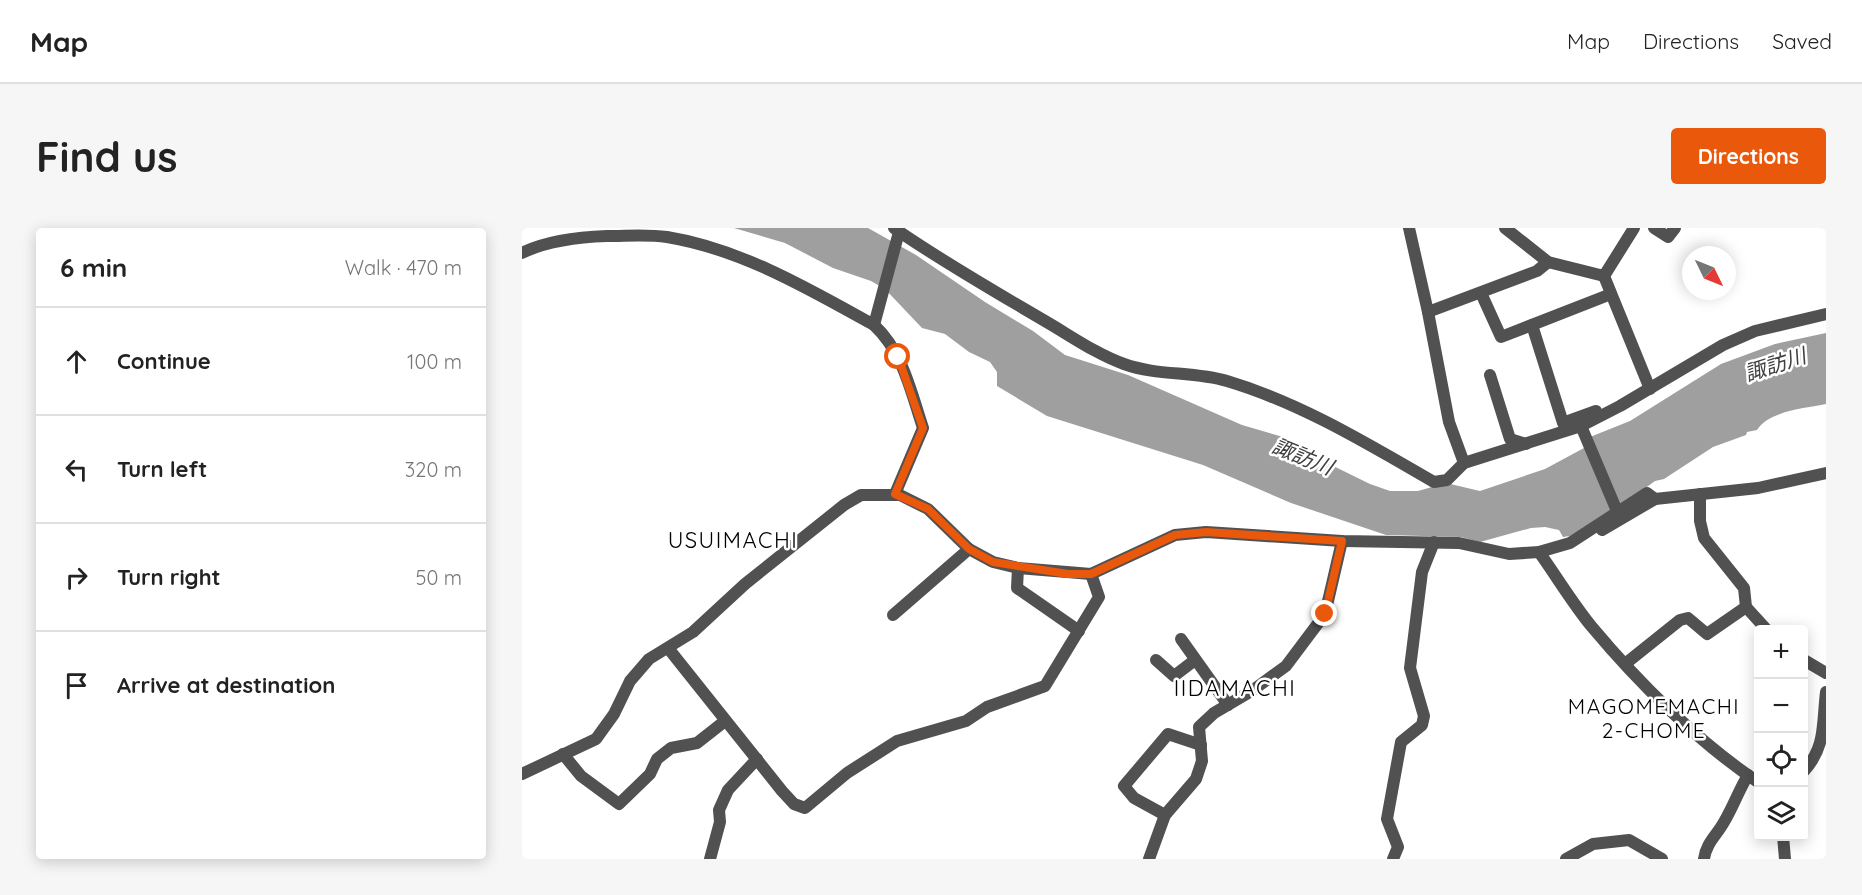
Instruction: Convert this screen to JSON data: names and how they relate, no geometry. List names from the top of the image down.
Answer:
{
  "districts": ["USUIMACHI", "IIDAMACHI", "MAGOMEMACHI 2-CHOME"],
  "water": ["諏訪川"],
  "north": "bottom right",
  "page": {
    "header": "Map",
    "nav": ["Map", "Directions", "Saved"],
    "buttons": "Directions",
    "title": "Find us",
    "heading": ["6 min", "Walk · 470 m"],
    "list": [
      ["Continue", "100 m"],
      ["Turn left", "320 m"],
      ["Turn right", "50 m"],
      "Arrive at destination"
    ],
    "map_buttons": ["+", "−"]
  }
}
